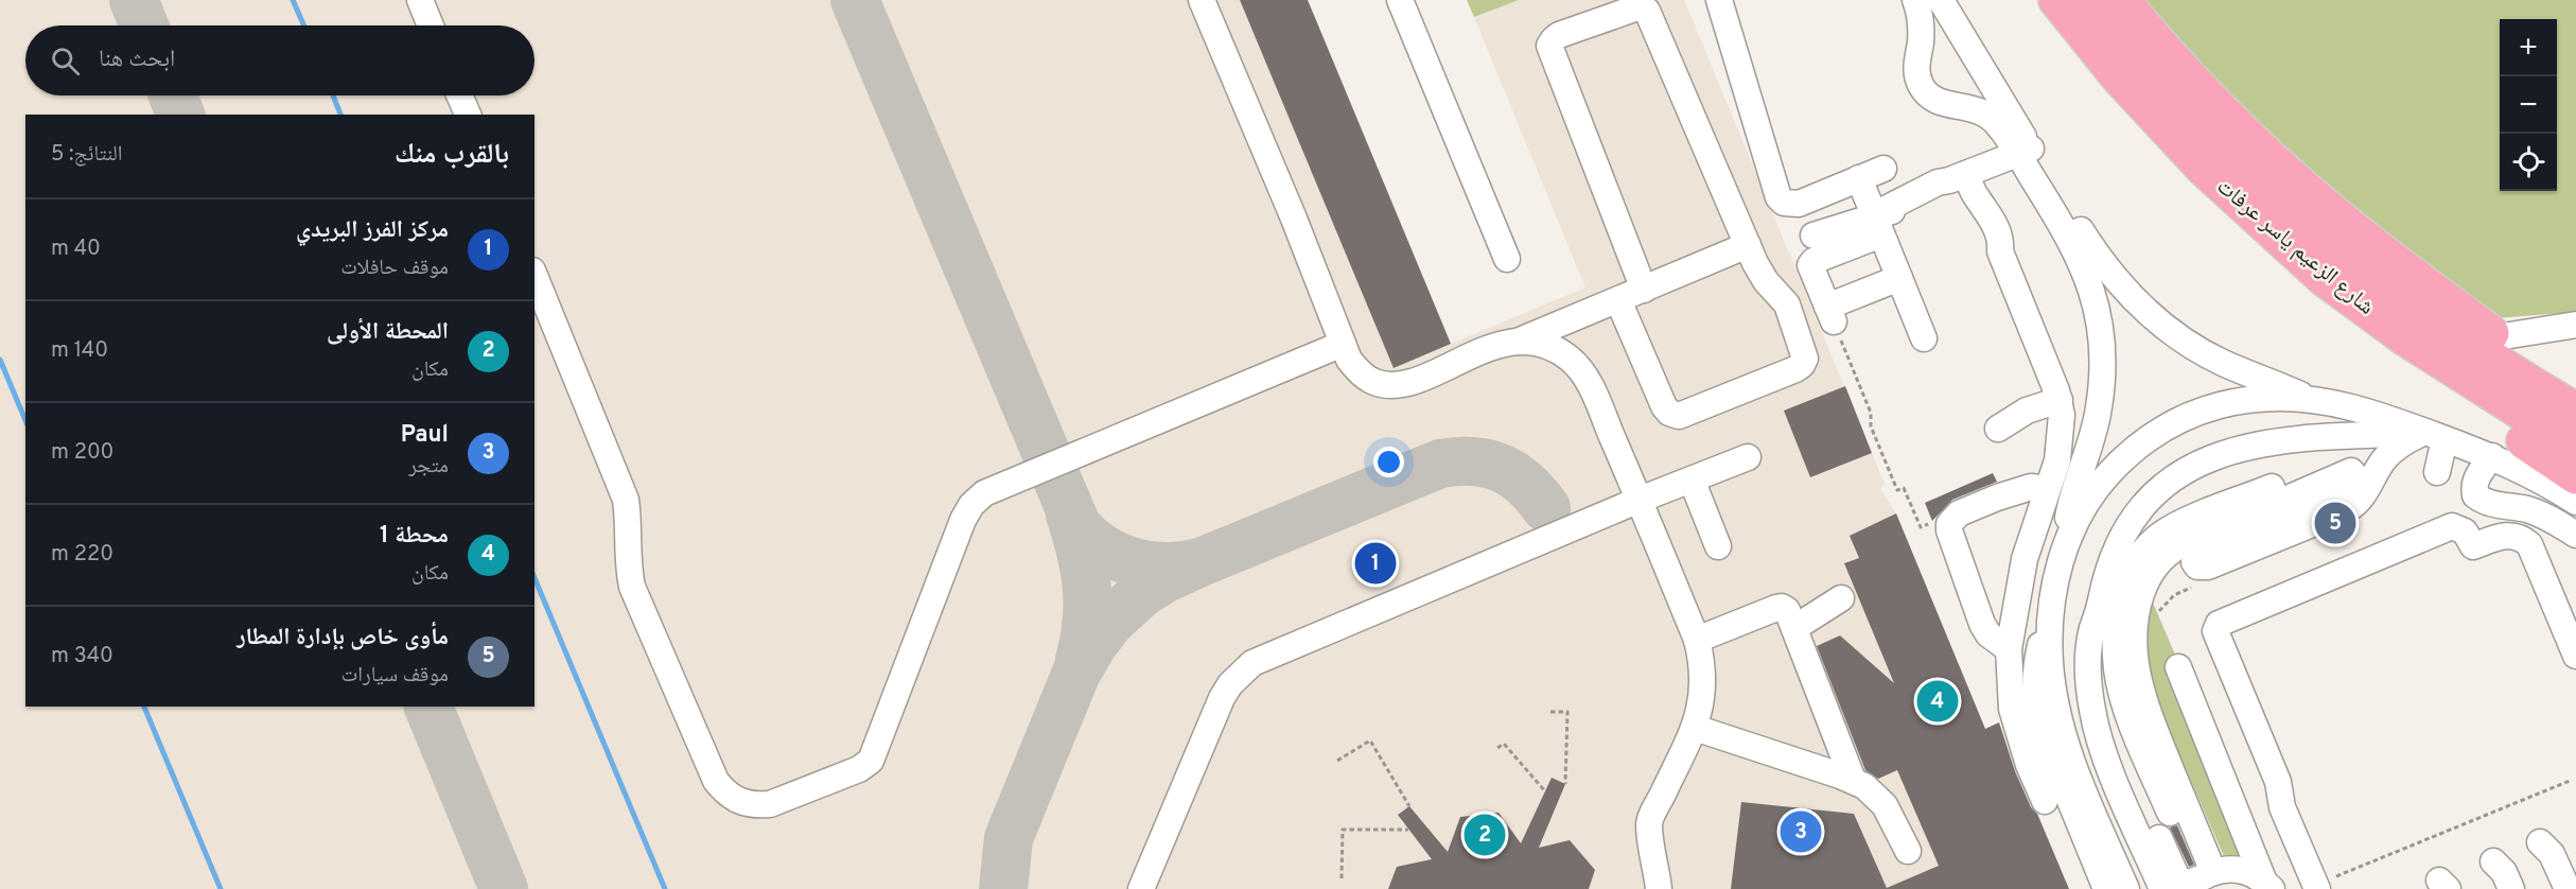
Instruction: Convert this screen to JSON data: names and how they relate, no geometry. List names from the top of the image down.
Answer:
{
  "streets": {
    "highway": ["شارع الزعيم ياسر عرفات"]
  },
  "page": {
    "map_buttons": ["+", "−"],
    "search": "ابحث هنا",
    "heading": ["بالقرب منك", "النتائج: 5"],
    "list": [
      {
        "mark": "1",
        "name": "مركز الفرز البريدي",
        "note": "موقف حافلات",
        "value": "40 m"
      },
      {
        "mark": "2",
        "name": "المحطة الأولى",
        "note": "مكان",
        "value": "140 m"
      },
      {
        "mark": "3",
        "name": "Paul",
        "note": "متجر",
        "value": "200 m"
      },
      {
        "mark": "4",
        "name": "محطة 1",
        "note": "مكان",
        "value": "220 m"
      },
      {
        "mark": "5",
        "name": "مأوى خاص بإدارة المطار",
        "note": "موقف سيارات",
        "value": "340 m"
      }
    ],
    "pins": [
      "5",
      "1",
      "4",
      "3",
      "2"
    ]
  }
}
